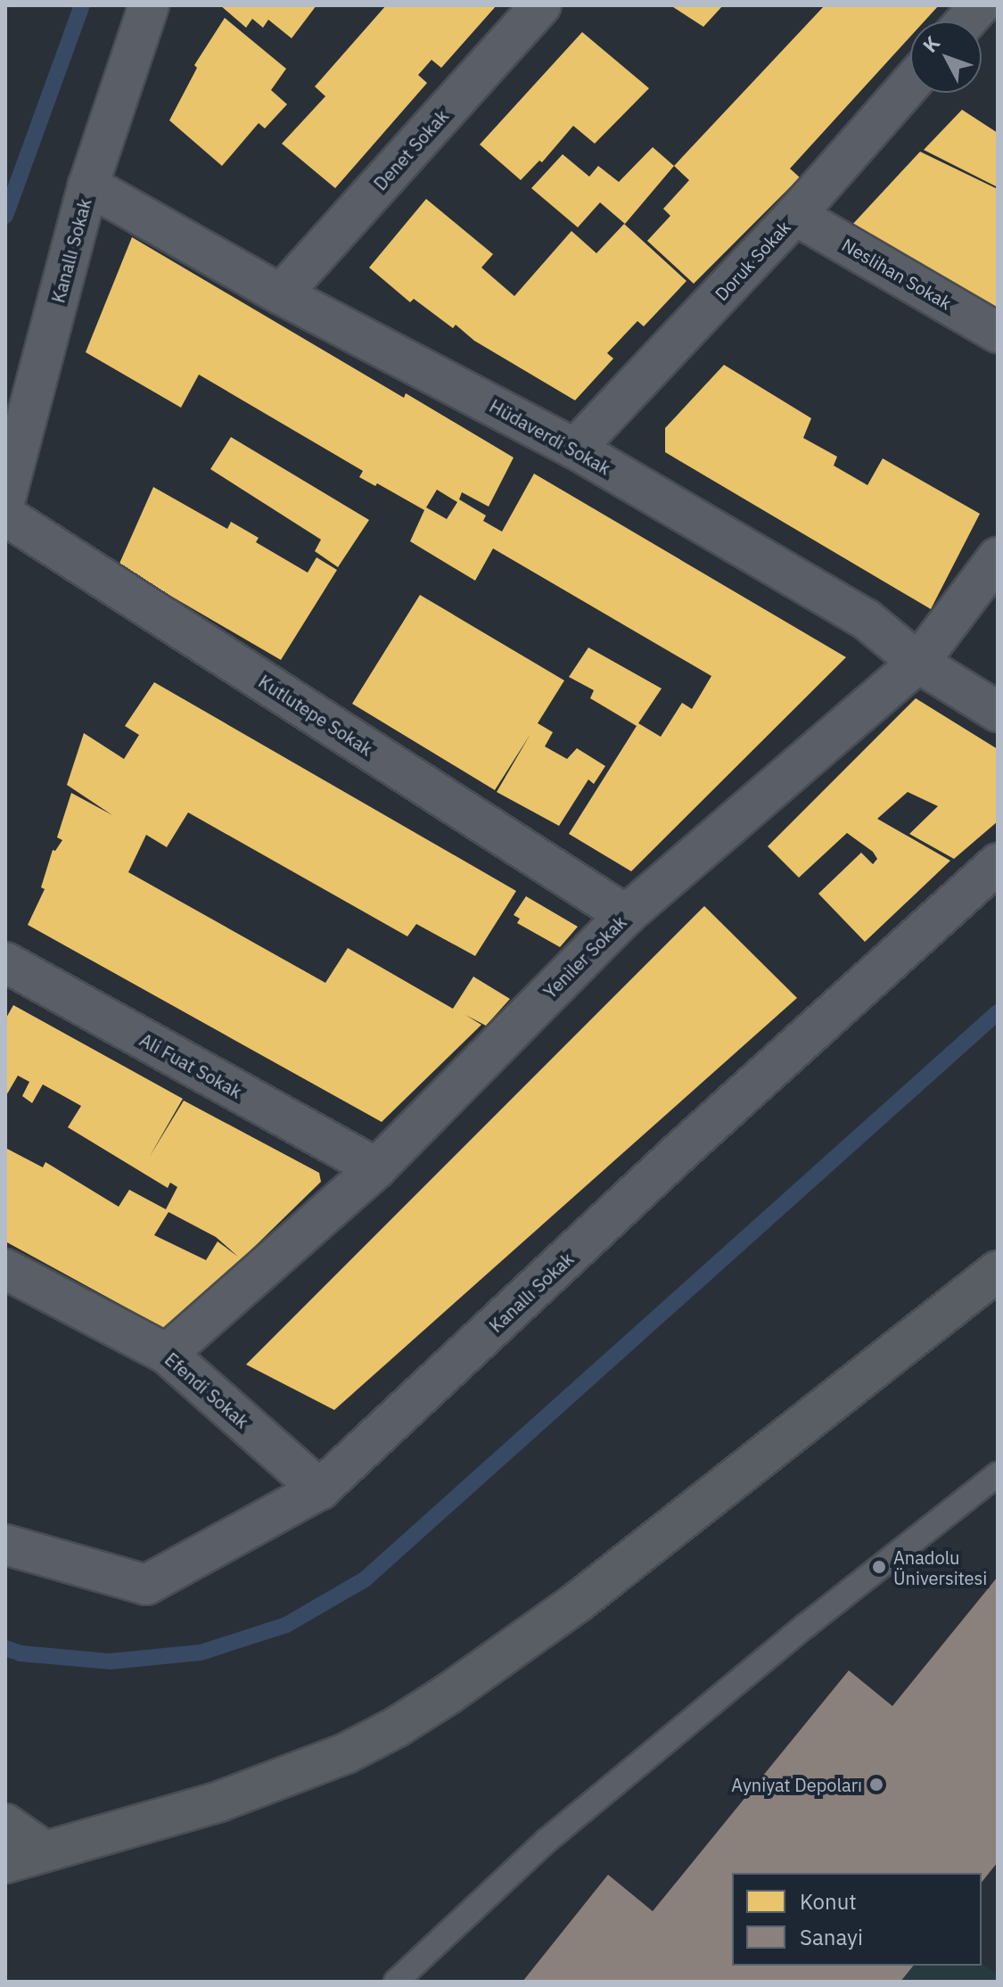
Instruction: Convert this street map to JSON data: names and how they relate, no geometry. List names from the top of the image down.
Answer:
{
  "streets": {
    "street": [
      "Denet Sokak",
      "Kanallı Sokak",
      "Doruk Sokak",
      "Neslihan Sokak",
      "Hüdaverdi Sokak",
      "Kutlutepe Sokak",
      "Yeniler Sokak",
      "Ali Fuat Sokak",
      "Efendi Sokak"
    ]
  },
  "crossings": [
    ["Denet Sokak", "Hüdaverdi Sokak"],
    ["Kanallı Sokak", "Hüdaverdi Sokak"],
    ["Kanallı Sokak", "Efendi Sokak"],
    ["Doruk Sokak", "Neslihan Sokak"],
    ["Doruk Sokak", "Hüdaverdi Sokak"],
    ["Hüdaverdi Sokak", "Yeniler Sokak"],
    ["Kutlutepe Sokak", "Yeniler Sokak"],
    ["Yeniler Sokak", "Ali Fuat Sokak"],
    ["Yeniler Sokak", "Efendi Sokak"]
  ],
  "places": ["Anadolu Üniversitesi", "Ayniyat Depoları"],
  "legend": ["Konut", "Sanayi"],
  "north": "top left"
}
